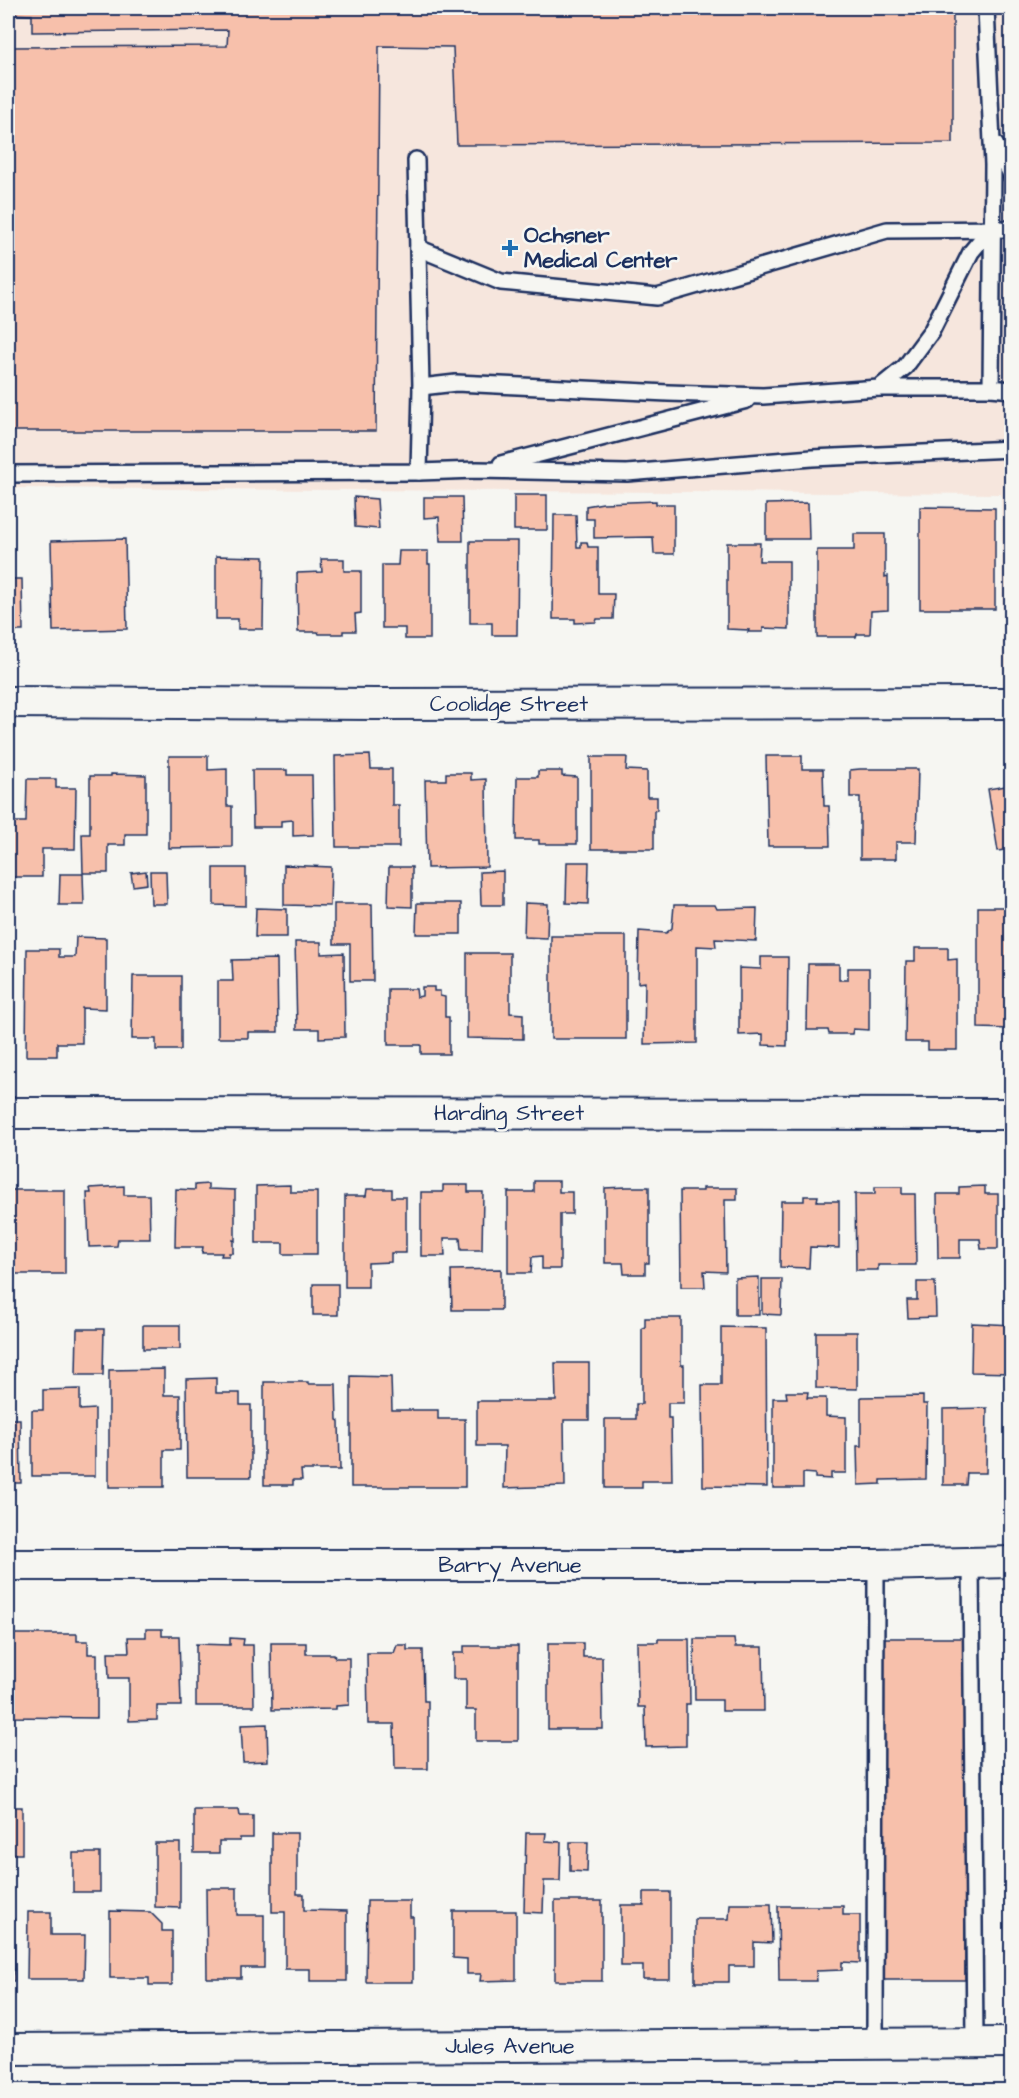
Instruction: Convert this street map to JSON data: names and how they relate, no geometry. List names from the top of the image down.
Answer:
{
  "streets": {
    "street": [
      "Coolidge Street",
      "Harding Street",
      "Barry Avenue",
      "Jules Avenue"
    ]
  },
  "places": {
    "health": ["Ochsner Medical Center"]
  }
}
